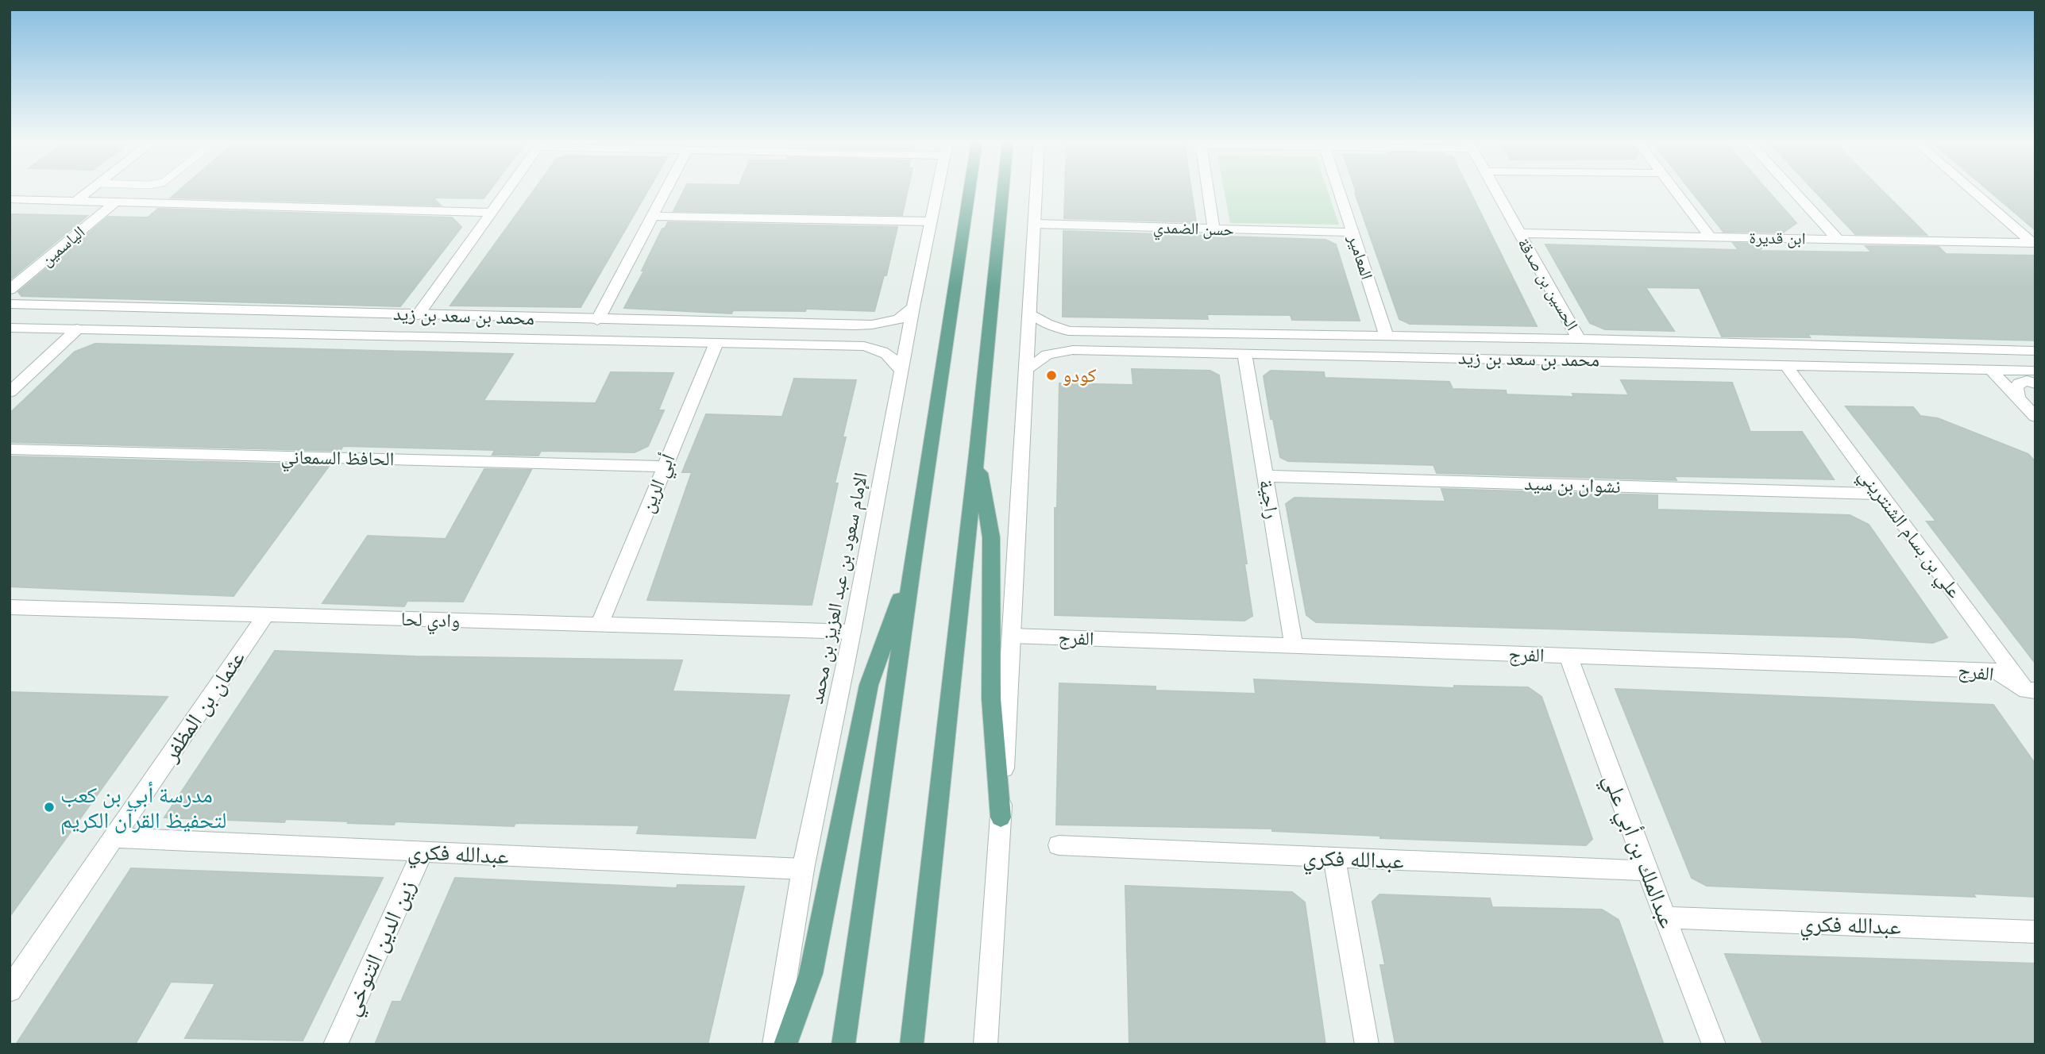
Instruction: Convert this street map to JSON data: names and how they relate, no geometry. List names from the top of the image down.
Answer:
{
  "streets": {
    "street": [
      "حسن الضمدي",
      "ابن قديرة",
      "الياسمين",
      "المعامير",
      "الحسين بن صدقة",
      "محمد بن سعد بن زيد",
      "الحافظ السمعاني",
      "أبي الرين",
      "نشوان بن سيد",
      "راجية",
      "علي بن بسام الشنتريني",
      "الإمام سعود بن عبد العزيز بن محمد",
      "وادي لحا",
      "الفرج",
      "عثمان بن المظفر",
      "عبدالملك بن أبي علي",
      "عبدالله فكري",
      "زين الدين التنوخي"
    ]
  },
  "crossings": [
    ["حسن الضمدي", "المعامير"],
    ["ابن قديرة", "الحسين بن صدقة"],
    ["المعامير", "محمد بن سعد بن زيد"],
    ["الحسين بن صدقة", "محمد بن سعد بن زيد"],
    ["محمد بن سعد بن زيد", "أبي الرين"],
    ["محمد بن سعد بن زيد", "راجية"],
    ["محمد بن سعد بن زيد", "علي بن بسام الشنتريني"],
    ["محمد بن سعد بن زيد", "الإمام سعود بن عبد العزيز بن محمد"],
    ["الحافظ السمعاني", "أبي الرين"],
    ["أبي الرين", "وادي لحا"],
    ["نشوان بن سيد", "راجية"],
    ["نشوان بن سيد", "علي بن بسام الشنتريني"],
    ["راجية", "الفرج"],
    ["علي بن بسام الشنتريني", "الفرج"],
    ["الإمام سعود بن عبد العزيز بن محمد", "وادي لحا"],
    ["الإمام سعود بن عبد العزيز بن محمد", "عبدالله فكري"],
    ["وادي لحا", "عثمان بن المظفر"],
    ["الفرج", "عبدالملك بن أبي علي"],
    ["عثمان بن المظفر", "عبدالله فكري"],
    ["عبدالملك بن أبي علي", "عبدالله فكري"],
    ["عبدالله فكري", "زين الدين التنوخي"]
  ],
  "places": ["كودو", "مدرسة أبي بن كعب لتحفيظ القرآن الكريم"]
}
